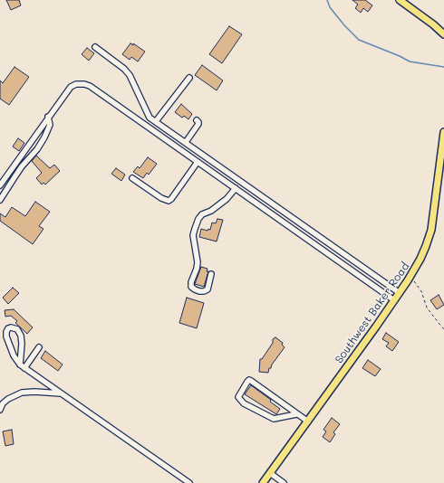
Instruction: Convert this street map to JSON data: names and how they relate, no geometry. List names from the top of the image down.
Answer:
{
  "streets": {
    "main road": ["Southwest Baker Road"]
  }
}
